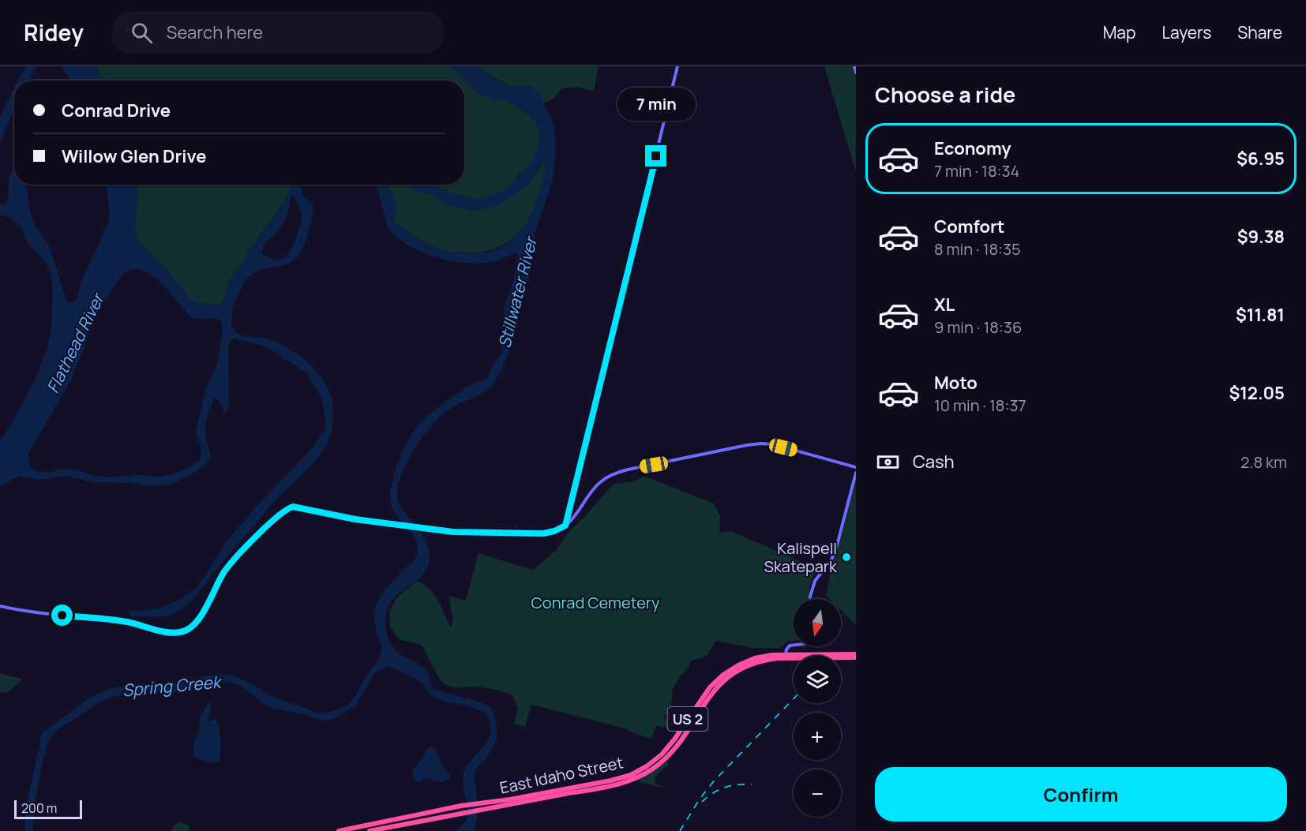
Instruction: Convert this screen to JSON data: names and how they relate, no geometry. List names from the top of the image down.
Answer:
{
  "streets": {
    "highway": ["US 2", "East Idaho Street"]
  },
  "water": ["Stillwater River", "Flathead River", "Spring Creek"],
  "parks": ["Conrad Cemetery"],
  "places": ["Kalispell Skatepark"],
  "scale_bar": "200 m",
  "north": "bottom",
  "page": {
    "header": "Ridey",
    "search": "Search here",
    "nav": ["Map", "Layers", "Share"],
    "heading": "Choose a ride",
    "banner": ["Conrad Drive", "Willow Glen Drive"],
    "bubble": "7 min",
    "list": [
      {
        "name": "Economy",
        "note": "7 min · 18:34",
        "value": "$6.95"
      },
      {
        "name": "Comfort",
        "note": "8 min · 18:35",
        "value": "$9.38"
      },
      {
        "name": "XL",
        "note": "9 min · 18:36",
        "value": "$11.81"
      },
      {
        "name": "Moto",
        "note": "10 min · 18:37",
        "value": "$12.05"
      }
    ],
    "pay": ["Cash", "2.8 km"],
    "map_buttons": ["+", "−"],
    "buttons": "Confirm",
    "scale": "200 m"
  }
}
